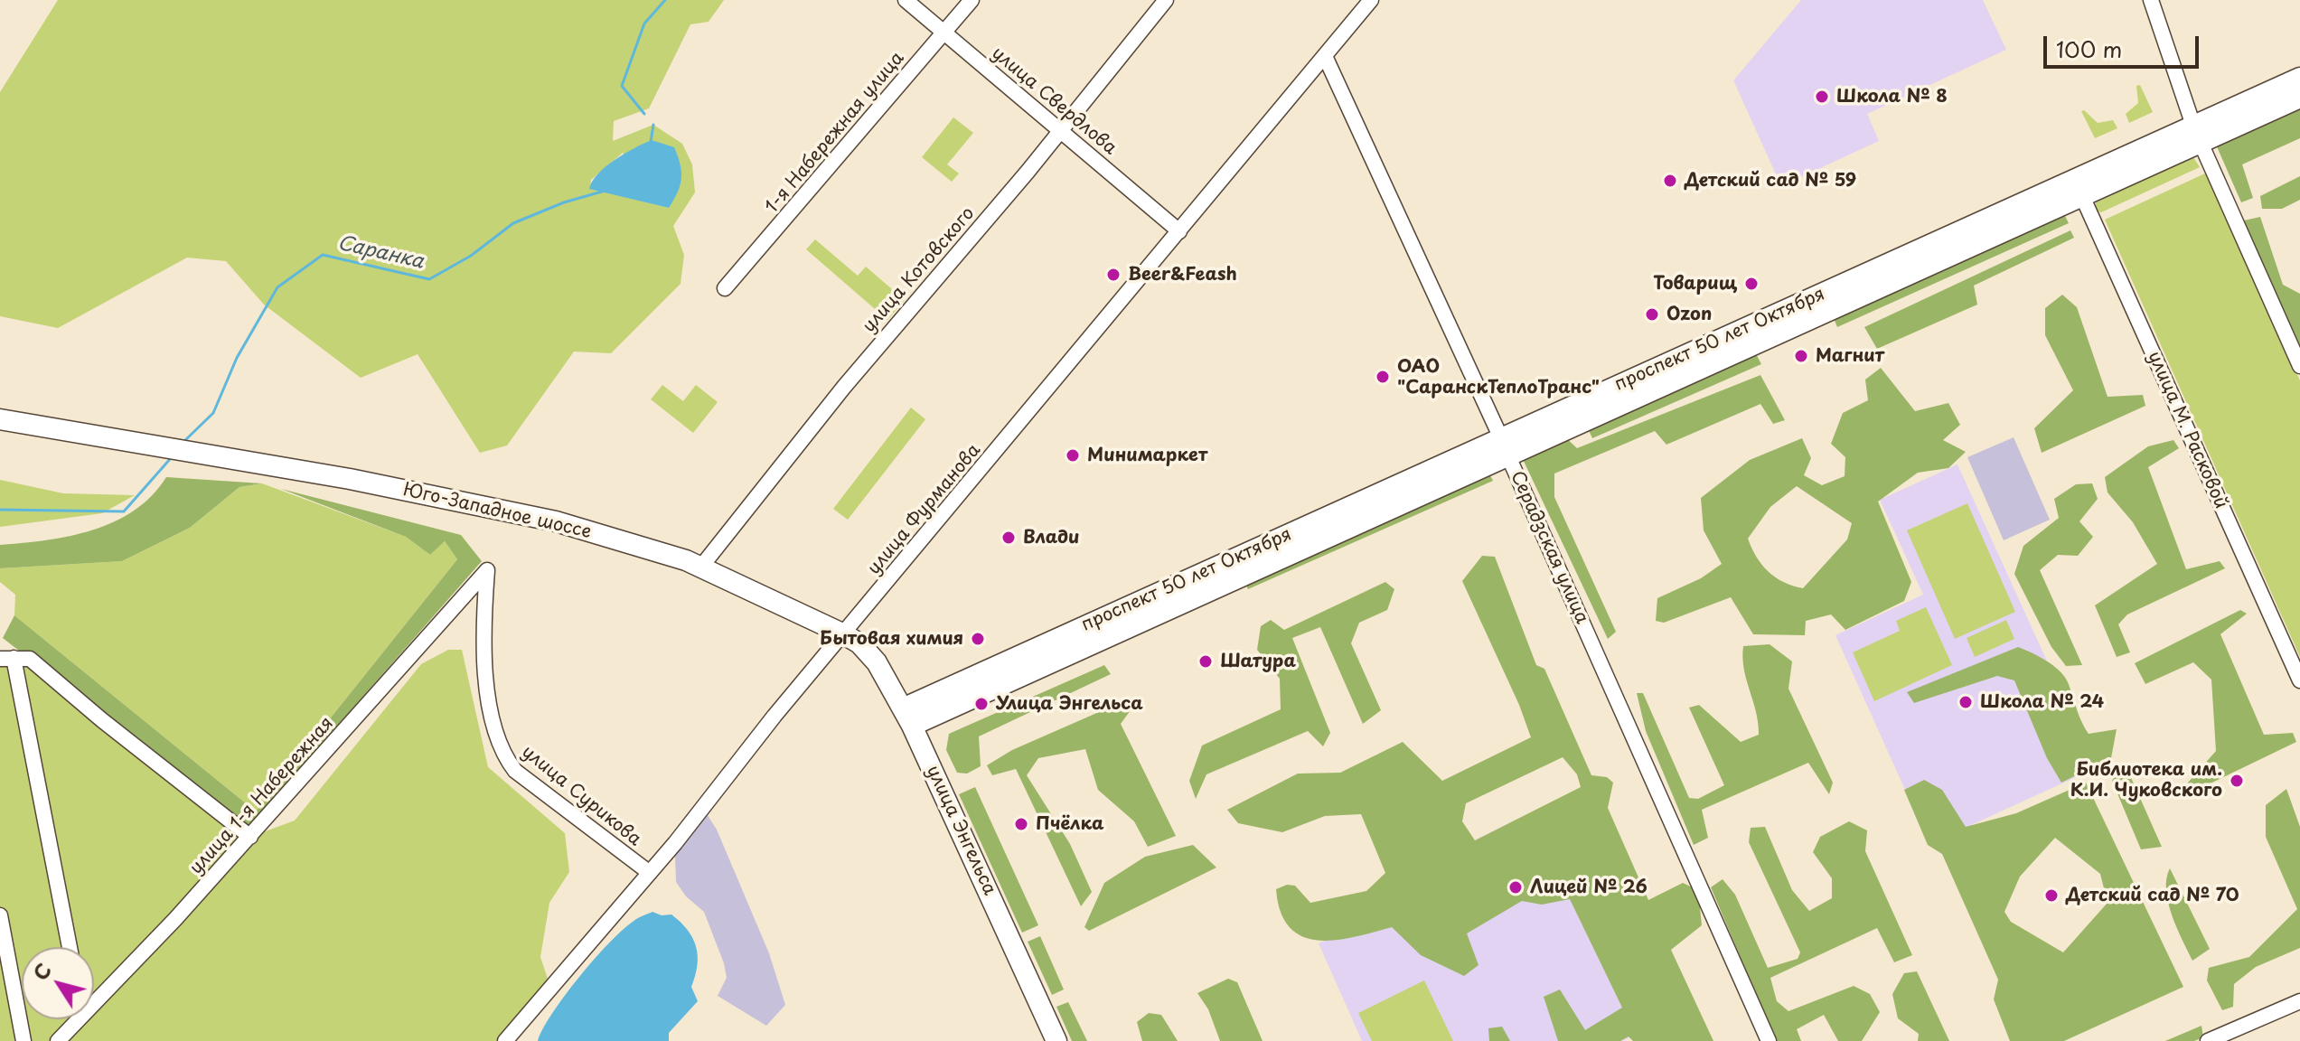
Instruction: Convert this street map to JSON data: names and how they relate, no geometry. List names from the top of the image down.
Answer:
{
  "streets": {
    "main road": ["проспект 50 лет Октября", "Юго-Западное шоссе", "улица Энгельса"],
    "street": [
      "улица Свердлова",
      "1-я Набережная улица",
      "улица Котовского",
      "улица М. Расковой",
      "улица Фурманова",
      "Серадзская улица",
      "улица 1-я Набережная",
      "улица Сурикова"
    ]
  },
  "crossings": [
    ["улица Свердлова", "1-я Набережная улица"],
    ["улица Свердлова", "улица Котовского"],
    ["улица Свердлова", "улица Фурманова"],
    ["улица Котовского", "Юго-Западное шоссе"],
    ["проспект 50 лет Октября", "улица М. Расковой"],
    ["проспект 50 лет Октября", "Серадзская улица"],
    ["проспект 50 лет Октября", "улица Энгельса"],
    ["улица Фурманова", "Юго-Западное шоссе"],
    ["улица Фурманова", "Серадзская улица"],
    ["улица Фурманова", "улица Сурикова"],
    ["улица Фурманова", "улица Энгельса"],
    ["Юго-Западное шоссе", "улица Энгельса"],
    ["улица 1-я Набережная", "улица Сурикова"]
  ],
  "water": ["Саранка"],
  "places": [
    "Школа № 8",
    "Детский сад № 59",
    "Beer&Feash",
    "Товарищ",
    "Ozon",
    "Магнит",
    "ОАО \"СаранскТеплоТранс\"",
    "Минимаркет",
    "Влади",
    "Бытовая химия",
    "Шатура",
    "Школа № 24",
    "Улица Энгельса",
    "Библиотека им. К.И. Чуковского",
    "Пчёлка",
    "Лицей № 26",
    "Детский сад № 70"
  ],
  "scale_bar": "100 m",
  "north": "top left"
}
